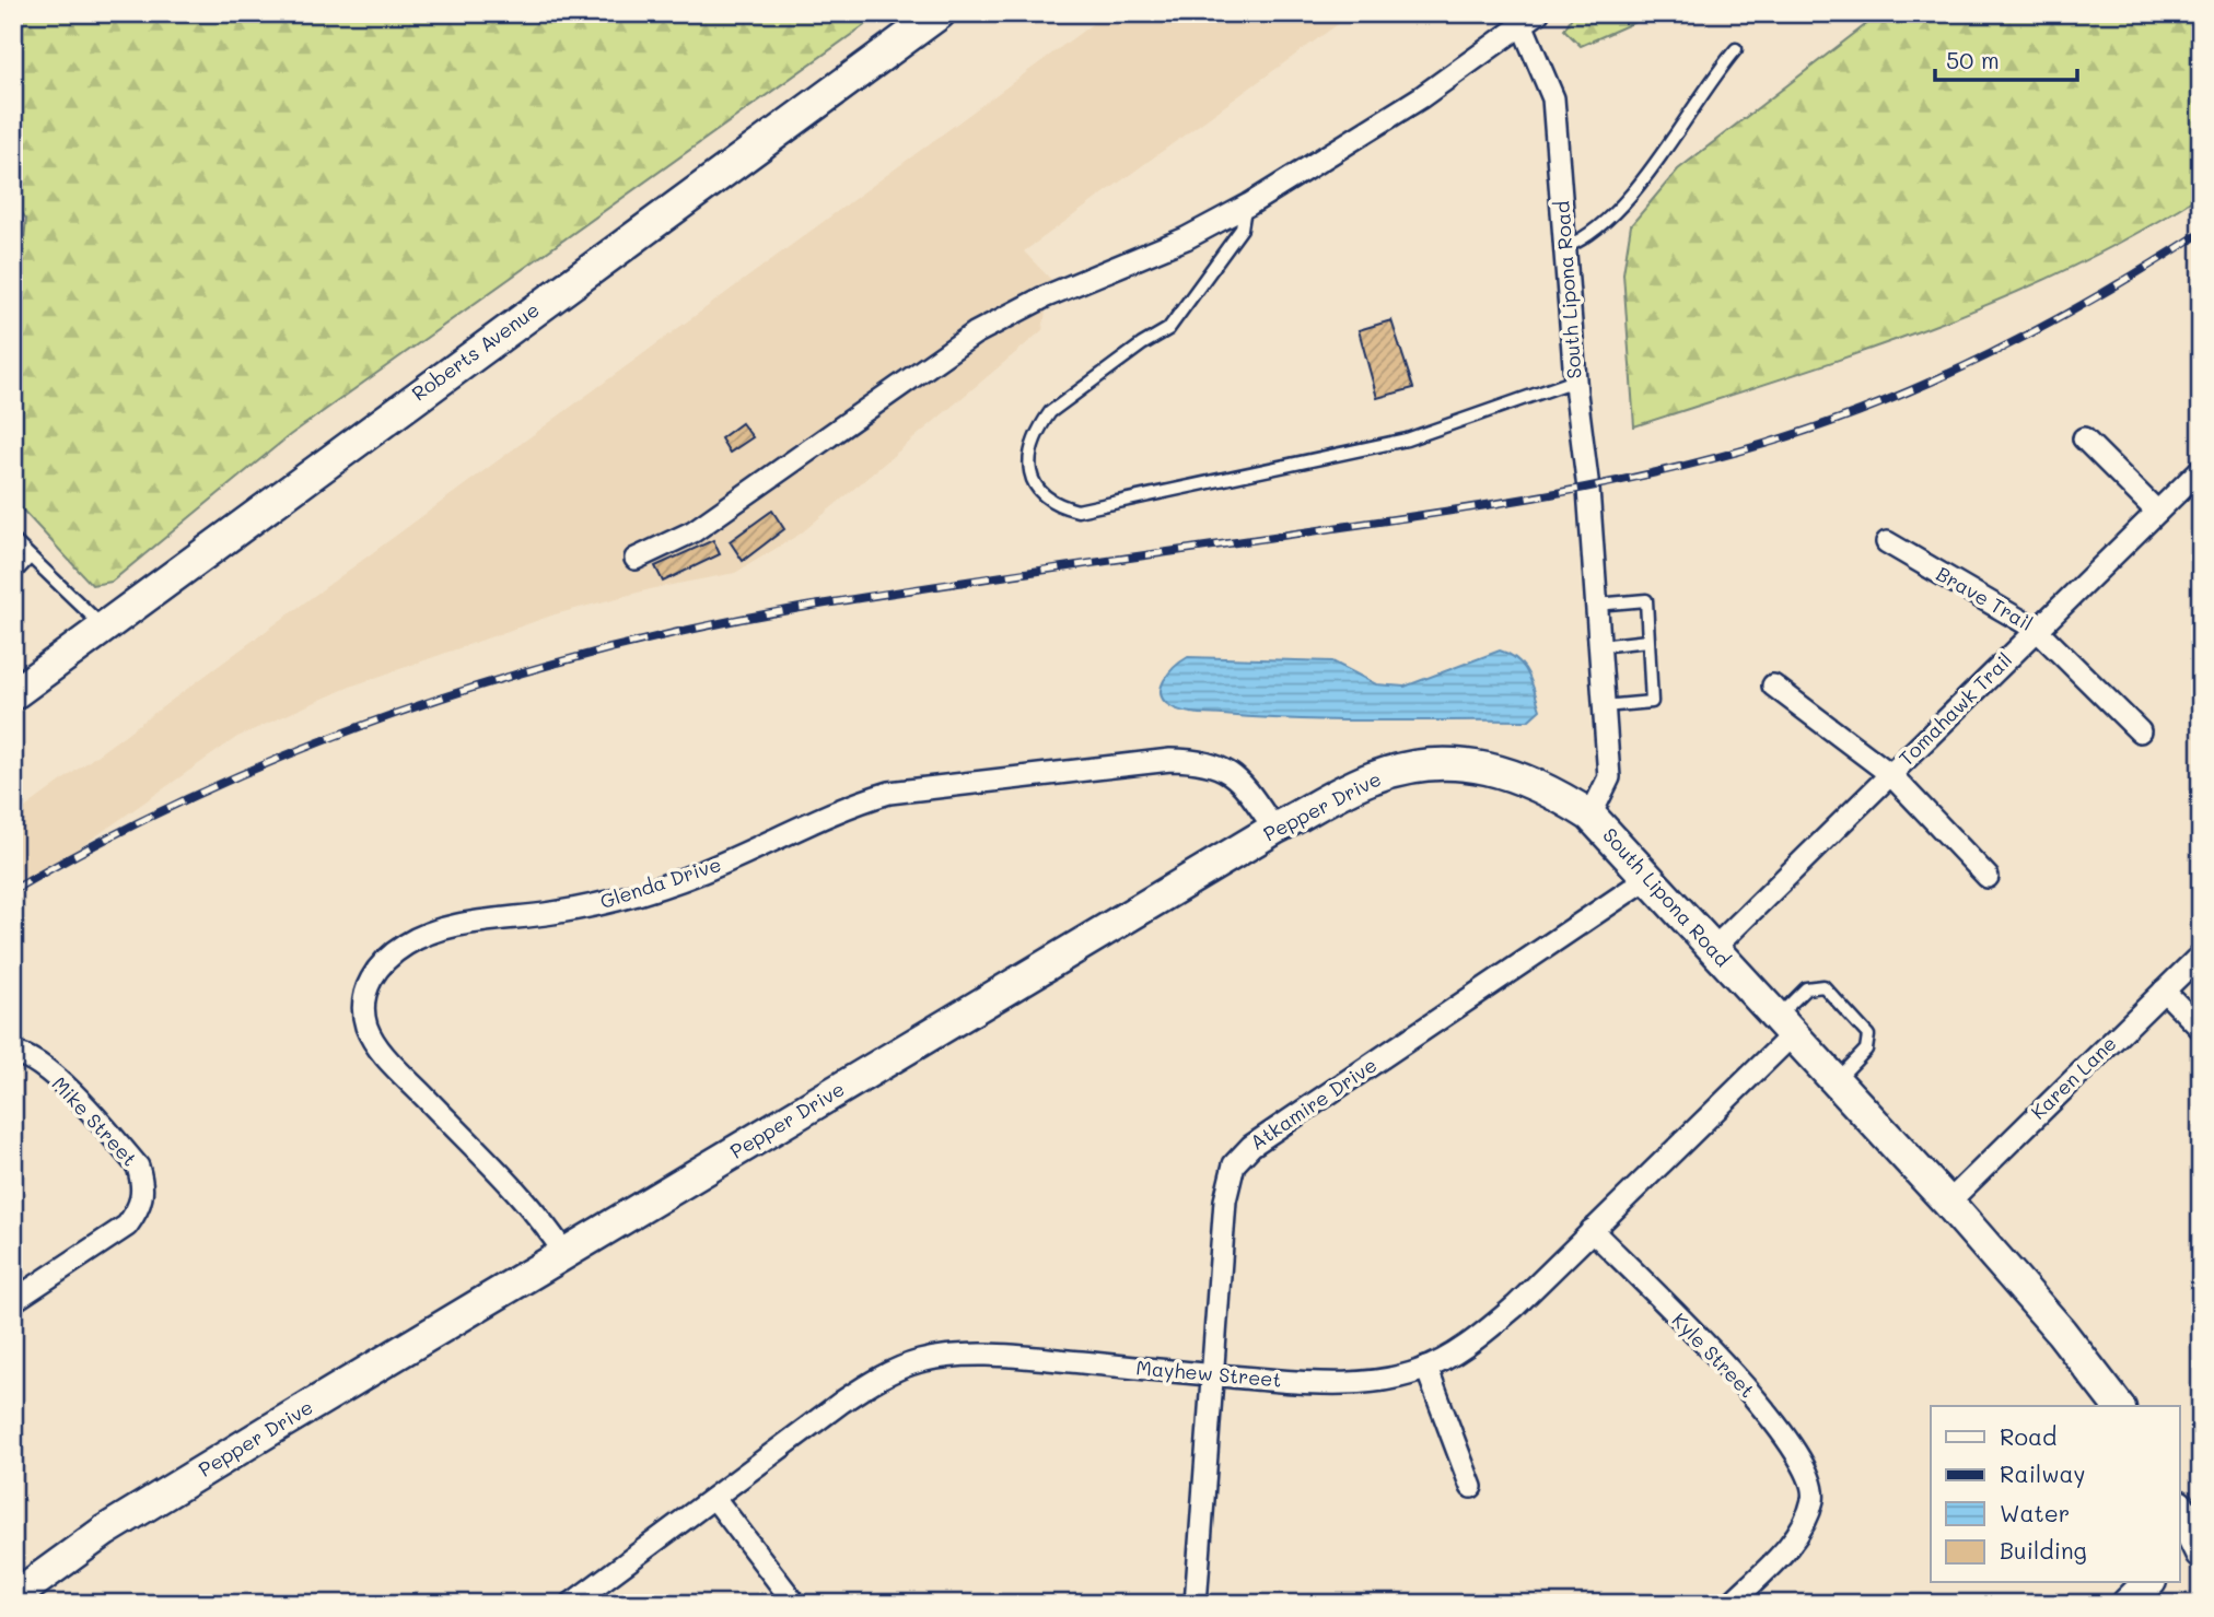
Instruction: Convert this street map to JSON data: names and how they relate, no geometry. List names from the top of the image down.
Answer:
{
  "streets": {
    "street": [
      "South Lipona Road",
      "Roberts Avenue",
      "Brave Trail",
      "Tomahawk Trail",
      "Pepper Drive",
      "Glenda Drive",
      "Karen Lane",
      "Atkamire Drive",
      "Mike Street",
      "Kyle Street",
      "Mayhew Street"
    ]
  },
  "crossings": [
    ["South Lipona Road", "Tomahawk Trail"],
    ["South Lipona Road", "Pepper Drive"],
    ["South Lipona Road", "Karen Lane"],
    ["South Lipona Road", "Atkamire Drive"],
    ["South Lipona Road", "Mayhew Street"],
    ["Brave Trail", "Tomahawk Trail"],
    ["Pepper Drive", "Glenda Drive"],
    ["Atkamire Drive", "Mayhew Street"],
    ["Kyle Street", "Mayhew Street"]
  ],
  "legend": [
    "Road",
    "Railway",
    "Water",
    "Building"
  ],
  "scale_bar": "50 m"
}
